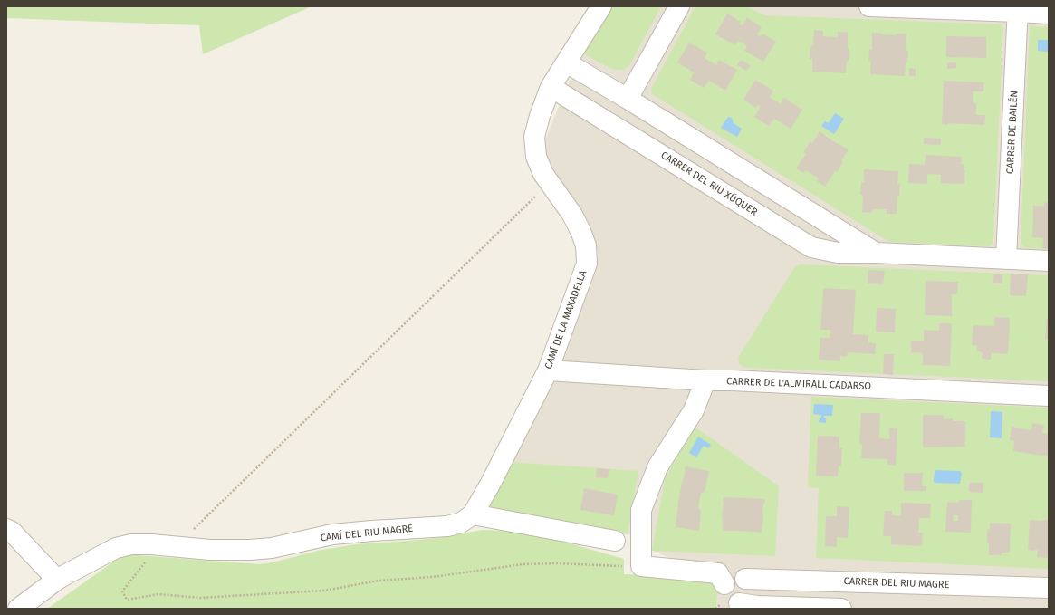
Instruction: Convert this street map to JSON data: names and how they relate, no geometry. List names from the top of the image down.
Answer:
{
  "streets": {
    "street": [
      "CARRER DE BAILÉN",
      "CARRER DEL RIU XÚQUER",
      "CAMÍ DE LA MAXADELLA",
      "CARRER DE L'ALMIRALL CADARSO",
      "CAMÍ DEL RIU MAGRE",
      "CARRER DEL RIU MAGRE"
    ]
  },
  "crossings": [
    ["CARRER DE BAILÉN", "CARRER DEL RIU XÚQUER"],
    ["CARRER DEL RIU XÚQUER", "CAMÍ DE LA MAXADELLA"],
    ["CAMÍ DE LA MAXADELLA", "CARRER DE L'ALMIRALL CADARSO"],
    ["CAMÍ DE LA MAXADELLA", "CAMÍ DEL RIU MAGRE"]
  ]
}
